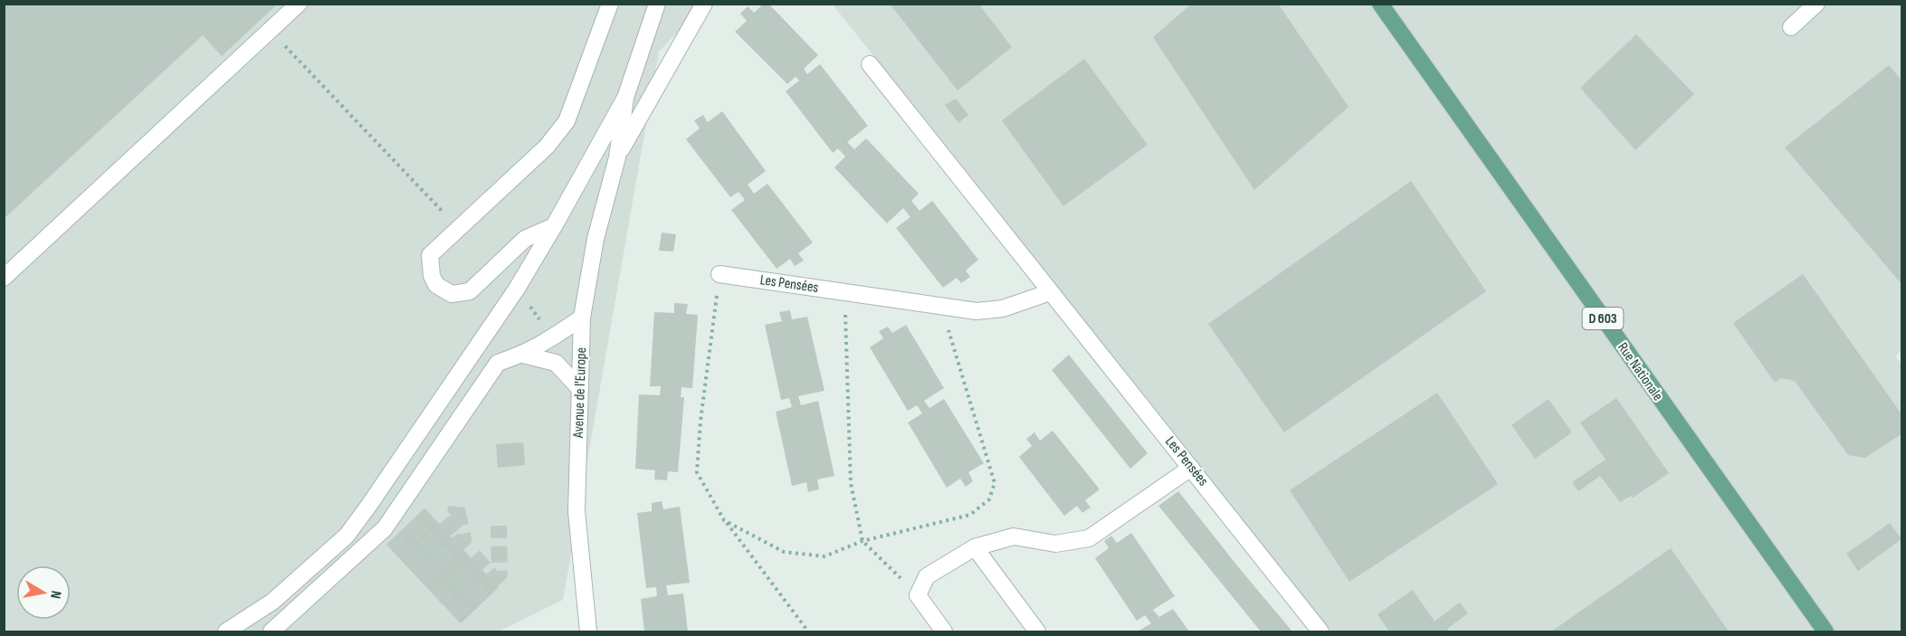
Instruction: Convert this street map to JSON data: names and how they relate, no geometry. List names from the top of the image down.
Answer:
{
  "streets": {
    "main road": ["D 603", "Rue Nationale"],
    "street": ["Les Pensées", "Avenue de l'Europe"]
  },
  "north": "right"
}
